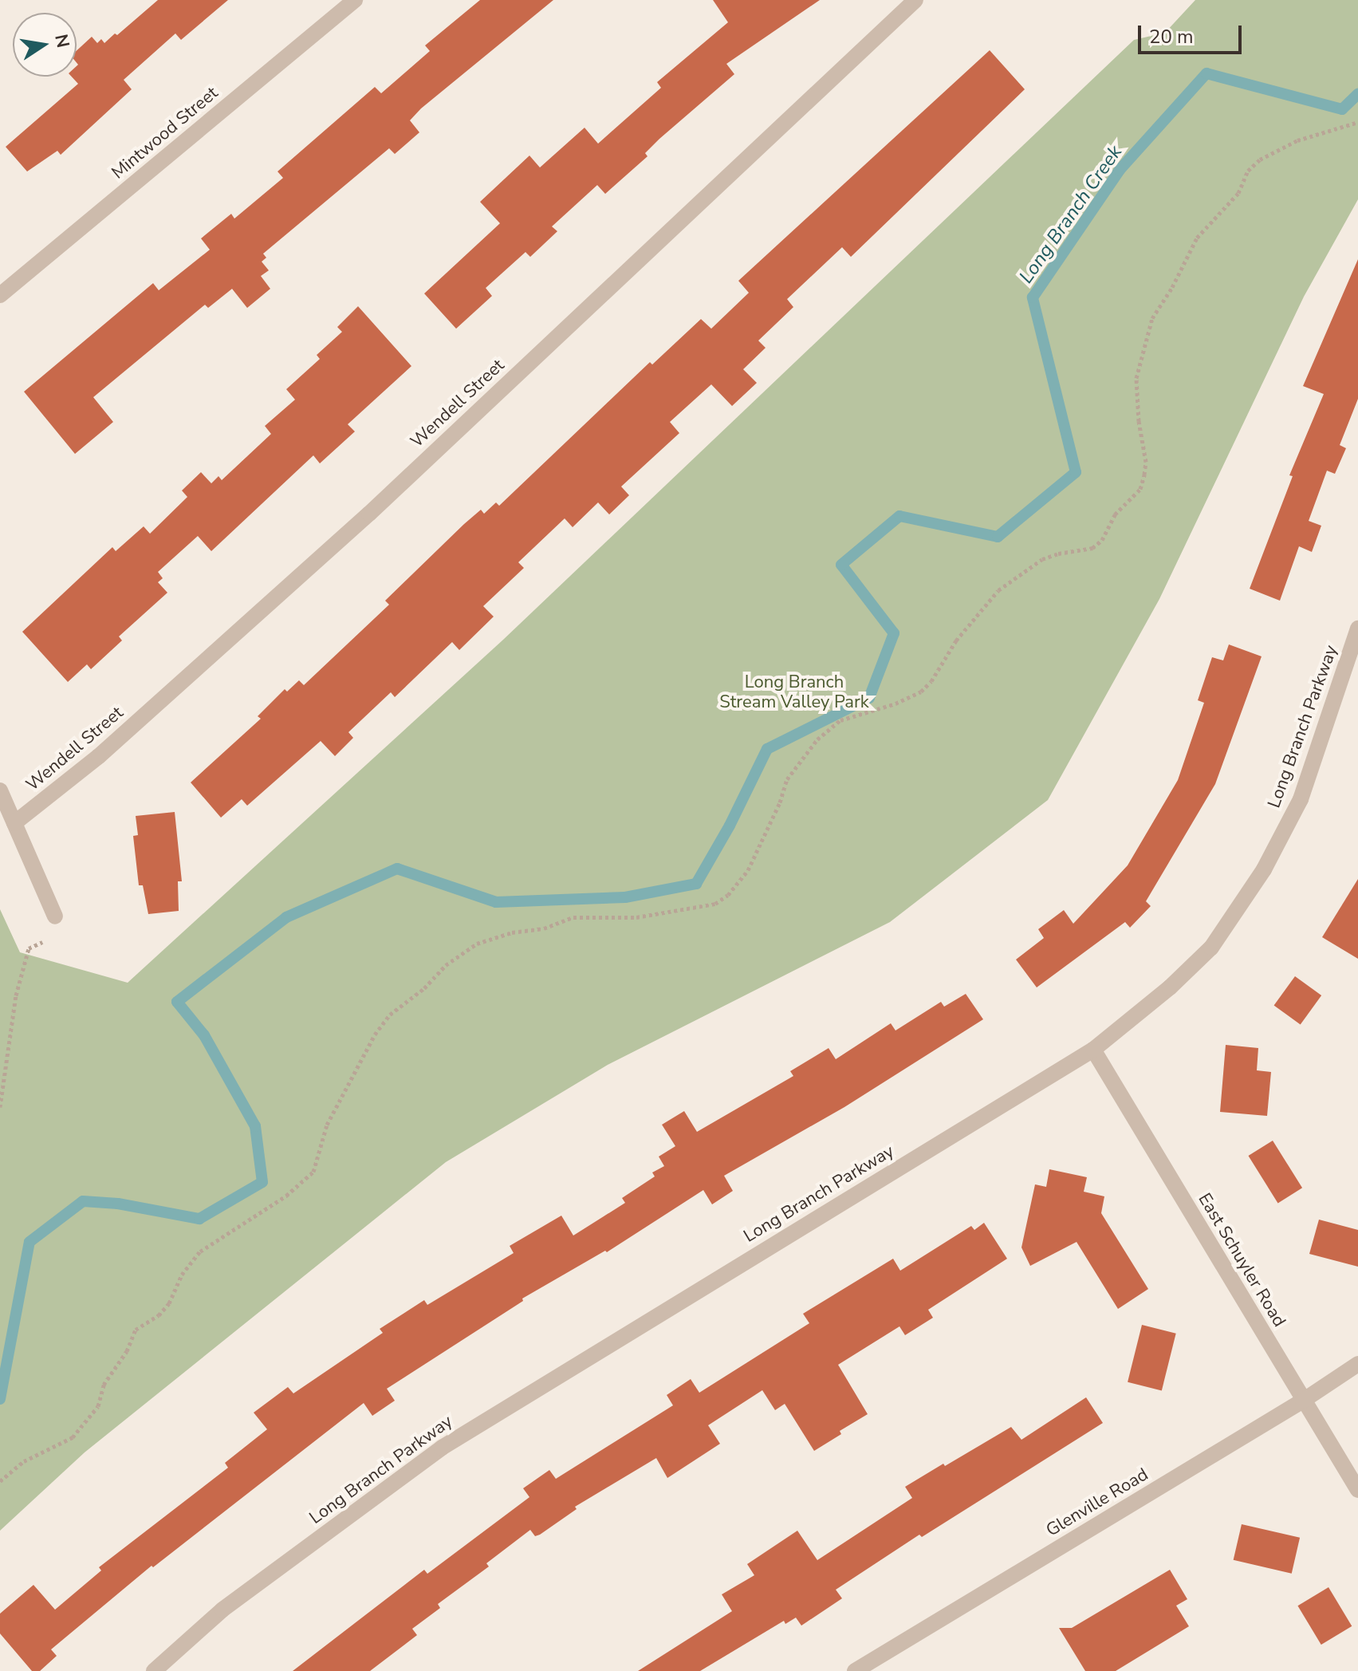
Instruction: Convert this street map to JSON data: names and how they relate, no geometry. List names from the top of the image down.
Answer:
{
  "streets": {
    "street": [
      "Mintwood Street",
      "Wendell Street",
      "Long Branch Parkway",
      "East Schuyler Road",
      "Glenville Road"
    ]
  },
  "crossings": [
    ["Long Branch Parkway", "East Schuyler Road"],
    ["East Schuyler Road", "Glenville Road"]
  ],
  "water": ["Long Branch Creek"],
  "parks": ["Long Branch Stream Valley Park"],
  "scale_bar": "20 m",
  "north": "right"
}
